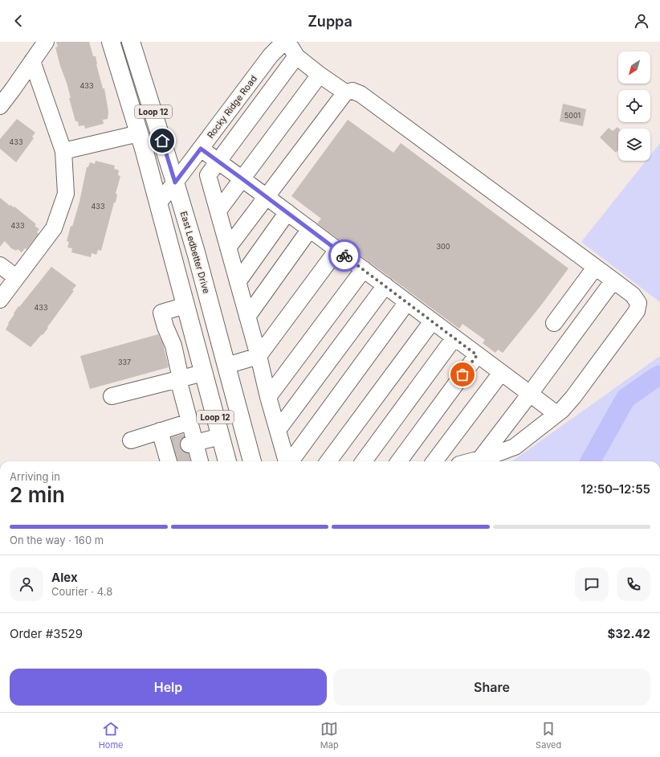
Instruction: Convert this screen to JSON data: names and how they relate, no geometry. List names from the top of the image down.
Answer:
{
  "streets": {
    "main road": ["Loop 12", "East Ledbetter Drive"],
    "street": ["Rocky Ridge Road"]
  },
  "crossings": [
    ["Rocky Ridge Road", "Loop 12"],
    ["Rocky Ridge Road", "East Ledbetter Drive"]
  ],
  "house_numbers": [
    "433",
    "5001",
    "433",
    "433",
    "433",
    "300",
    "433",
    "337"
  ],
  "north": "bottom left",
  "page": {
    "header": "Zuppa",
    "heading": ["2 min", "Arriving in", "12:50–12:55"],
    "panel": [
      "Alex",
      "Courier · 4.8",
      "Order #3529",
      "$32.42"
    ],
    "bar": "On the way · 160 m",
    "buttons": ["Help", "Share"],
    "tabs": ["Home", "Map", "Saved"]
  }
}
